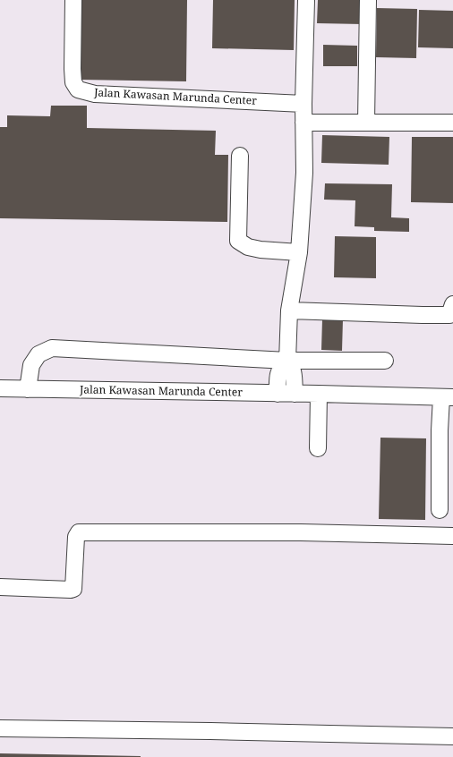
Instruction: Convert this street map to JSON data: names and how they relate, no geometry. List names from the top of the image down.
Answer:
{
  "streets": {
    "lane": ["Jalan Kawasan Marunda Center"]
  }
}
